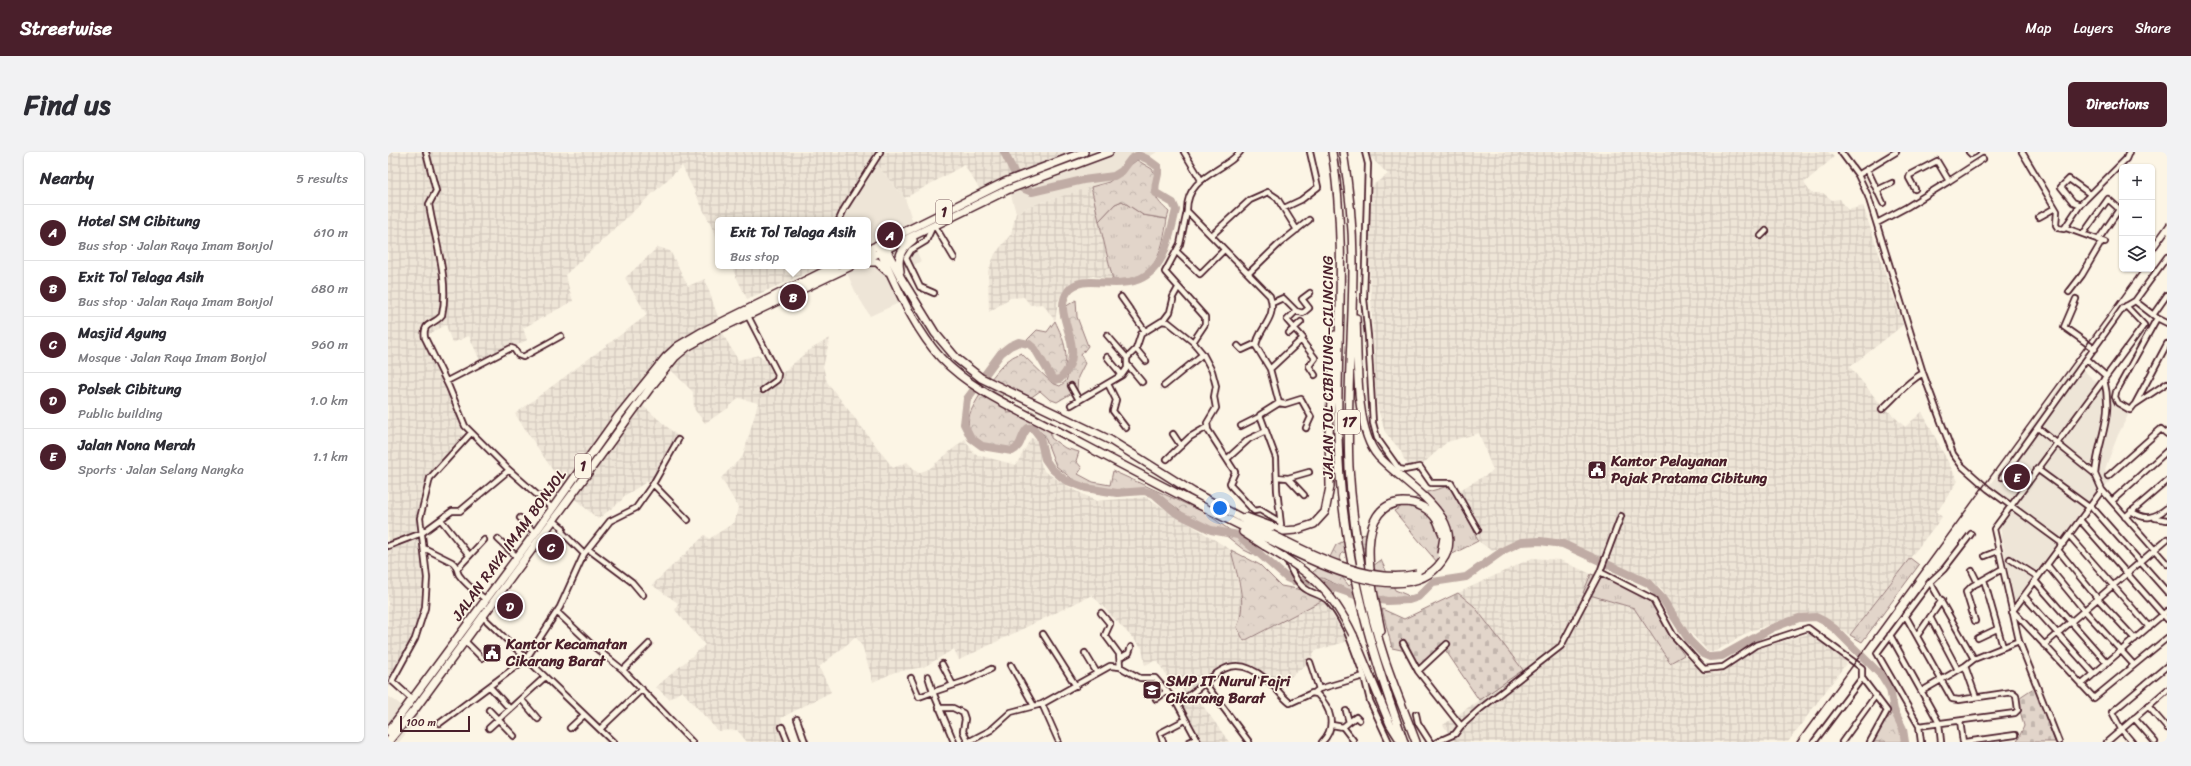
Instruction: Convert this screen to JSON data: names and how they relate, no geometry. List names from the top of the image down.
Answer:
{
  "streets": {
    "highway": [
      "1",
      "JALAN TOL CIBITUNG–CILINCING",
      "17",
      "JALAN RAYA IMAM BONJOL"
    ]
  },
  "places": {
    "public building": ["Kantor Pelayanan Pajak Pratama Cibitung", "Kantor Kecamatan Cikarang Barat"],
    "school or university": ["SMP IT Nurul Fajri Cikarang Barat"]
  },
  "scale_bar": "100 m",
  "page": {
    "header": "Streetwise",
    "nav": ["Map", "Layers", "Share"],
    "title": "Find us",
    "buttons": "Directions",
    "heading": ["Nearby", "5 results"],
    "map_buttons": ["+", "−"],
    "list": [
      {
        "mark": "A",
        "name": "Hotel SM Cibitung",
        "note": "Bus stop · Jalan Raya Imam Bonjol",
        "value": "610 m"
      },
      {
        "mark": "B",
        "name": "Exit Tol Telaga Asih",
        "note": "Bus stop · Jalan Raya Imam Bonjol",
        "value": "680 m"
      },
      {
        "mark": "C",
        "name": "Masjid Agung",
        "note": "Mosque · Jalan Raya Imam Bonjol",
        "value": "960 m"
      },
      {
        "mark": "D",
        "name": "Polsek Cibitung",
        "note": "Public building",
        "value": "1.0 km"
      },
      {
        "mark": "E",
        "name": "Jalan Nona Merah",
        "note": "Sports · Jalan Selang Nangka",
        "value": "1.1 km"
      }
    ],
    "popup": ["Exit Tol Telaga Asih", "Bus stop"],
    "pins": [
      "A",
      "B",
      "E",
      "C",
      "D"
    ],
    "scale": "100 m"
  }
}
